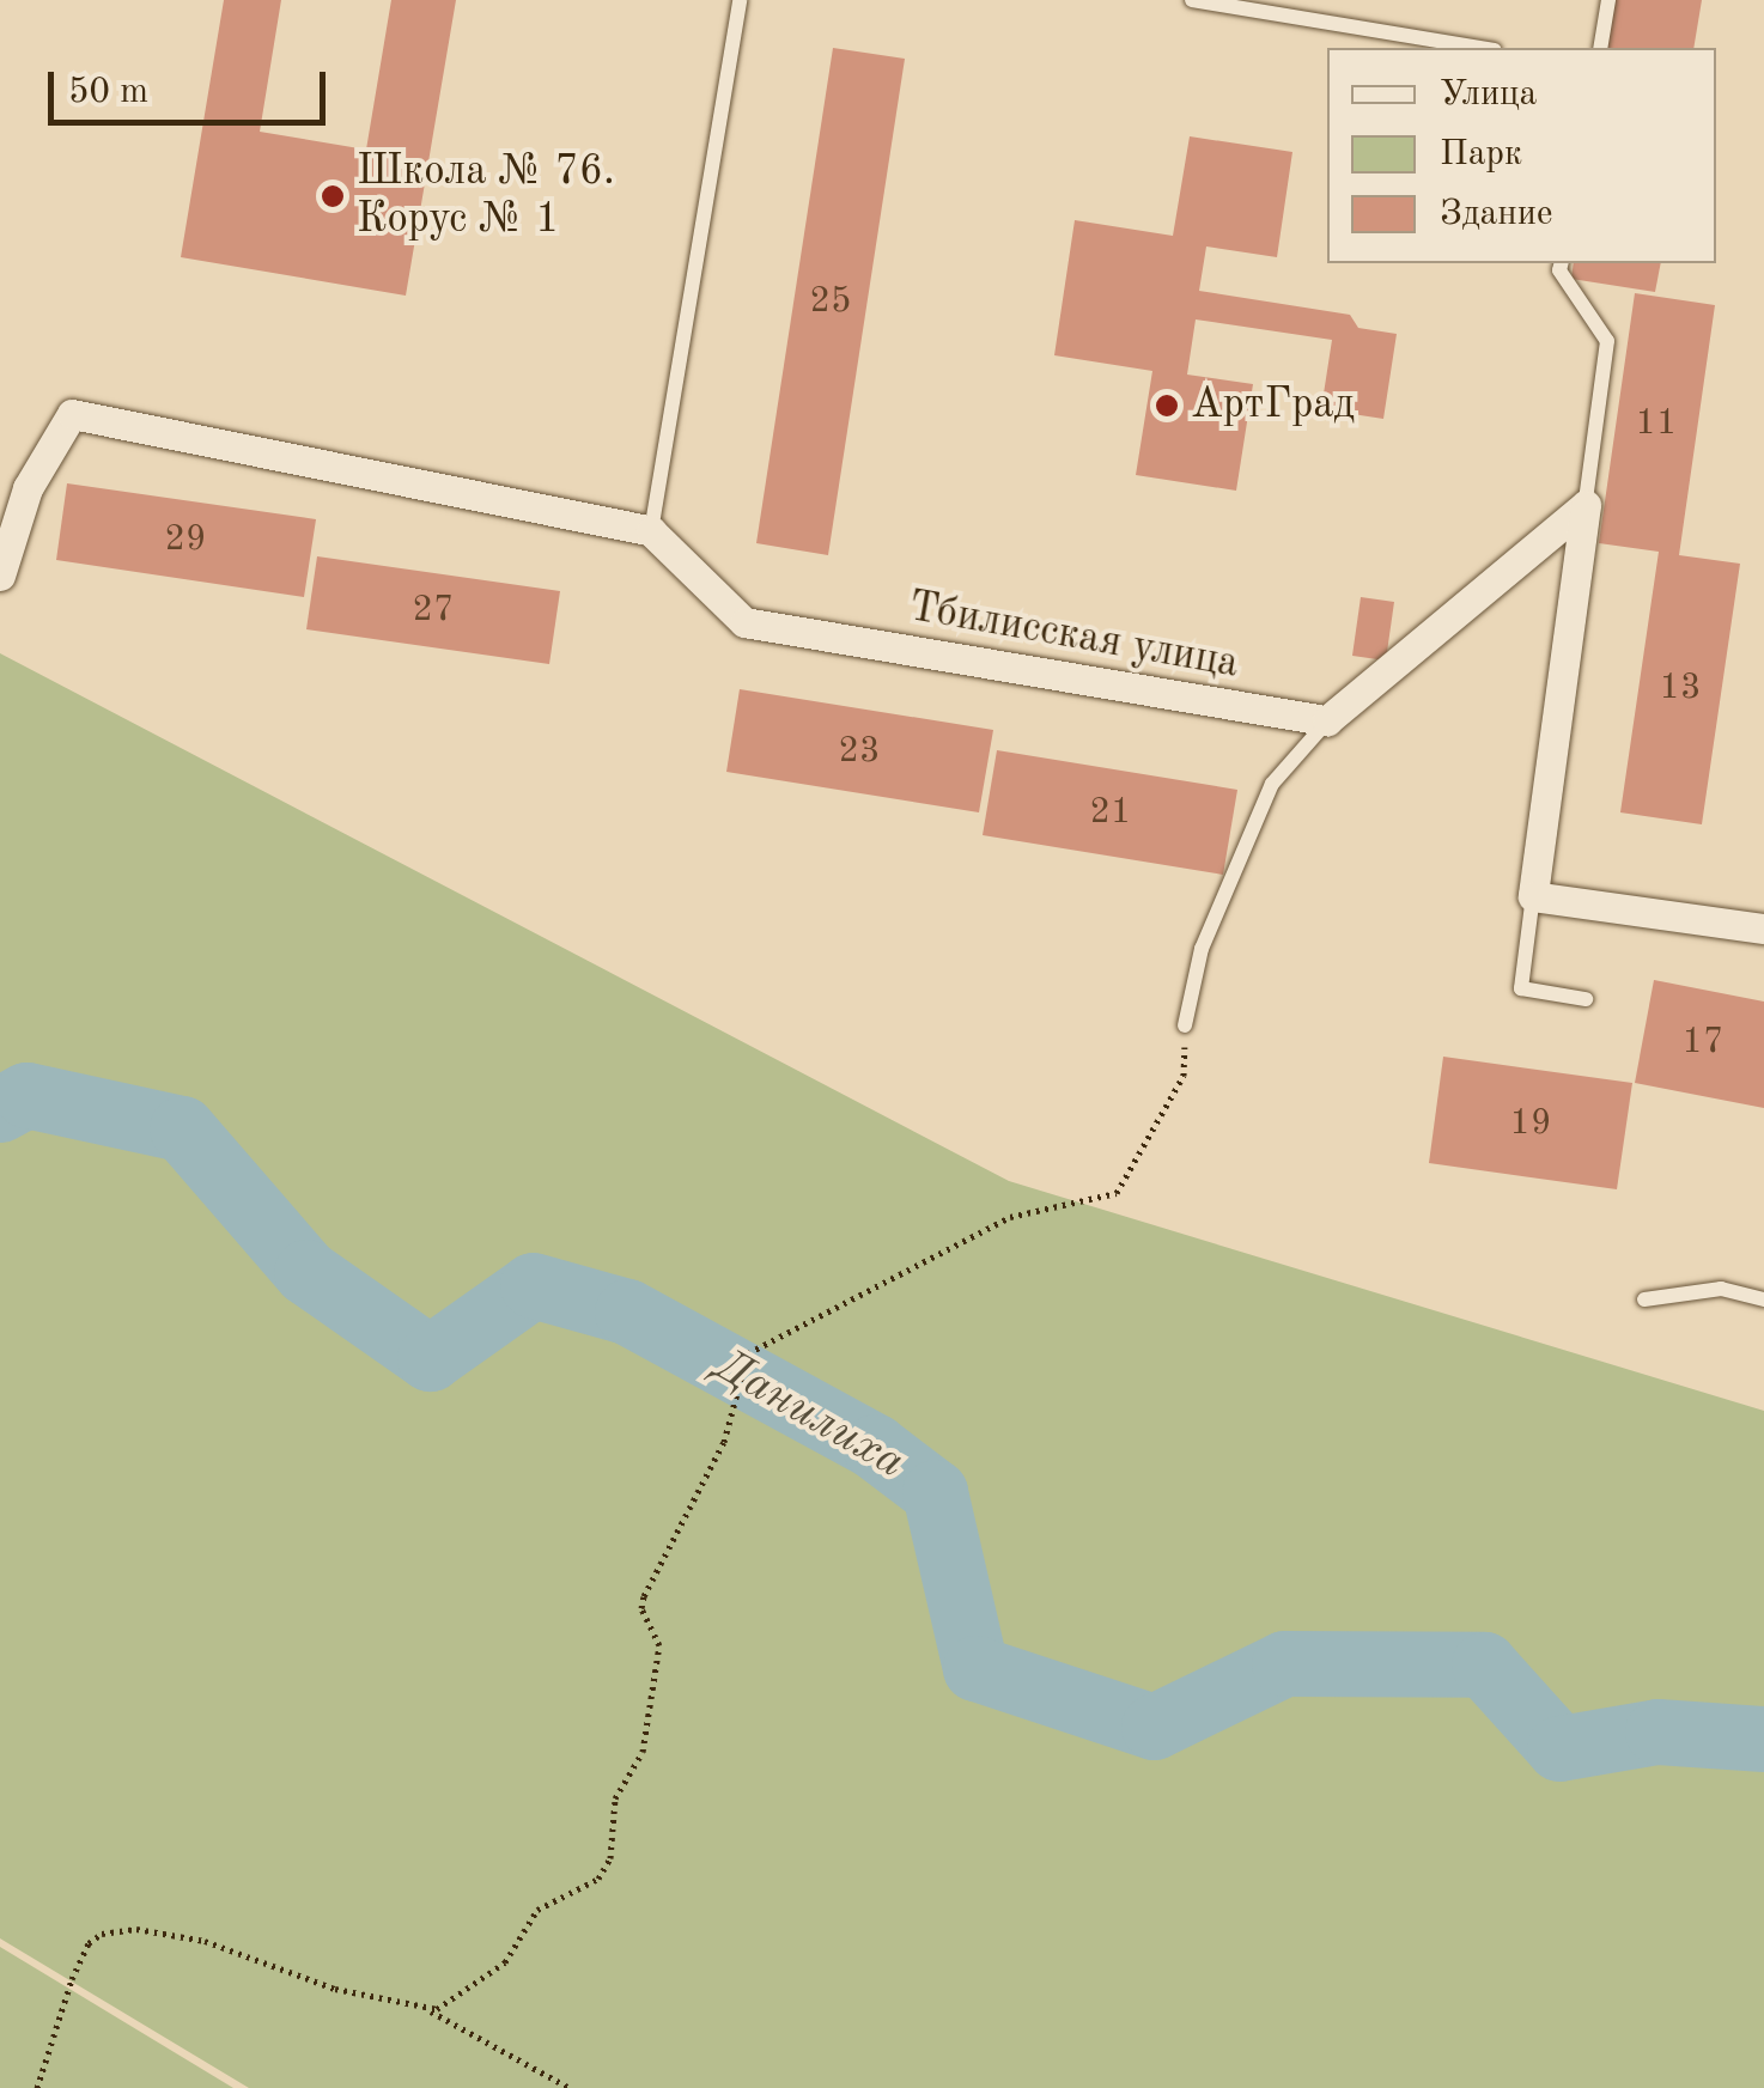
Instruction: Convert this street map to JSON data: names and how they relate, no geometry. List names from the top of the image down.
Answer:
{
  "streets": {
    "street": ["Тбилисская улица"]
  },
  "water": ["Данилиха"],
  "places": ["Школа № 76. Корус № 1", "АртГрад"],
  "house_numbers": [
    "25",
    "11",
    "29",
    "27",
    "13",
    "23",
    "21",
    "17",
    "19"
  ],
  "legend": ["Улица", "Парк", "Здание"],
  "scale_bar": "50 m"
}
